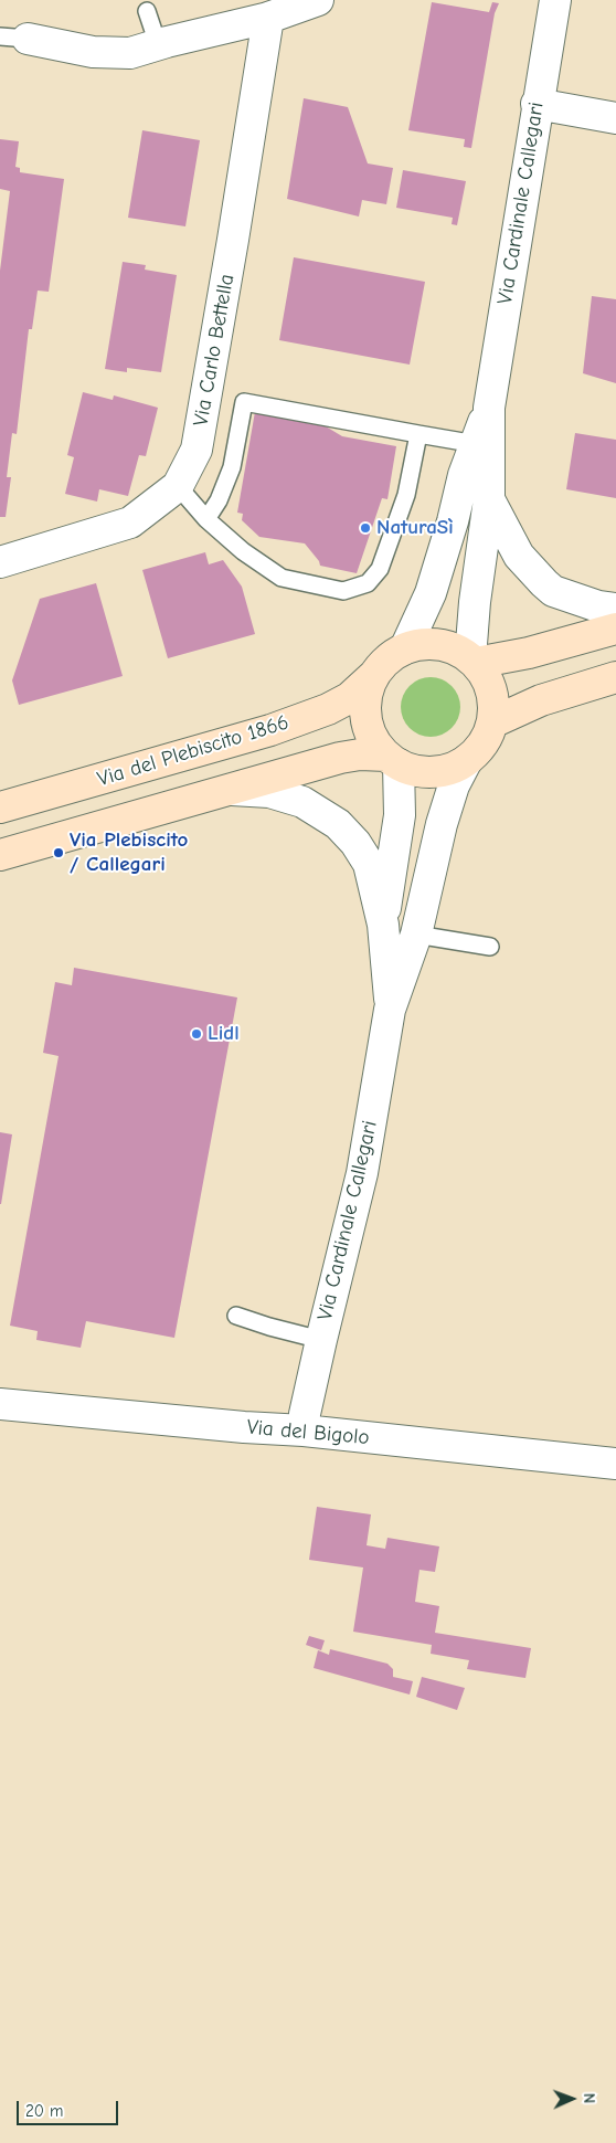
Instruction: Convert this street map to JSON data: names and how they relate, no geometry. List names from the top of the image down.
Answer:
{
  "streets": {
    "main road": ["Via del Plebiscito 1866"],
    "street": ["Via Cardinale Callegari", "Via Carlo Bettella", "Via del Bigolo"]
  },
  "crossings": [
    ["Via Cardinale Callegari", "Via del Plebiscito 1866"],
    ["Via Cardinale Callegari", "Via del Bigolo"]
  ],
  "places": ["NaturaSì", "Via Plebiscito / Callegari", "Lidl"],
  "scale_bar": "20 m",
  "north": "right"
}
